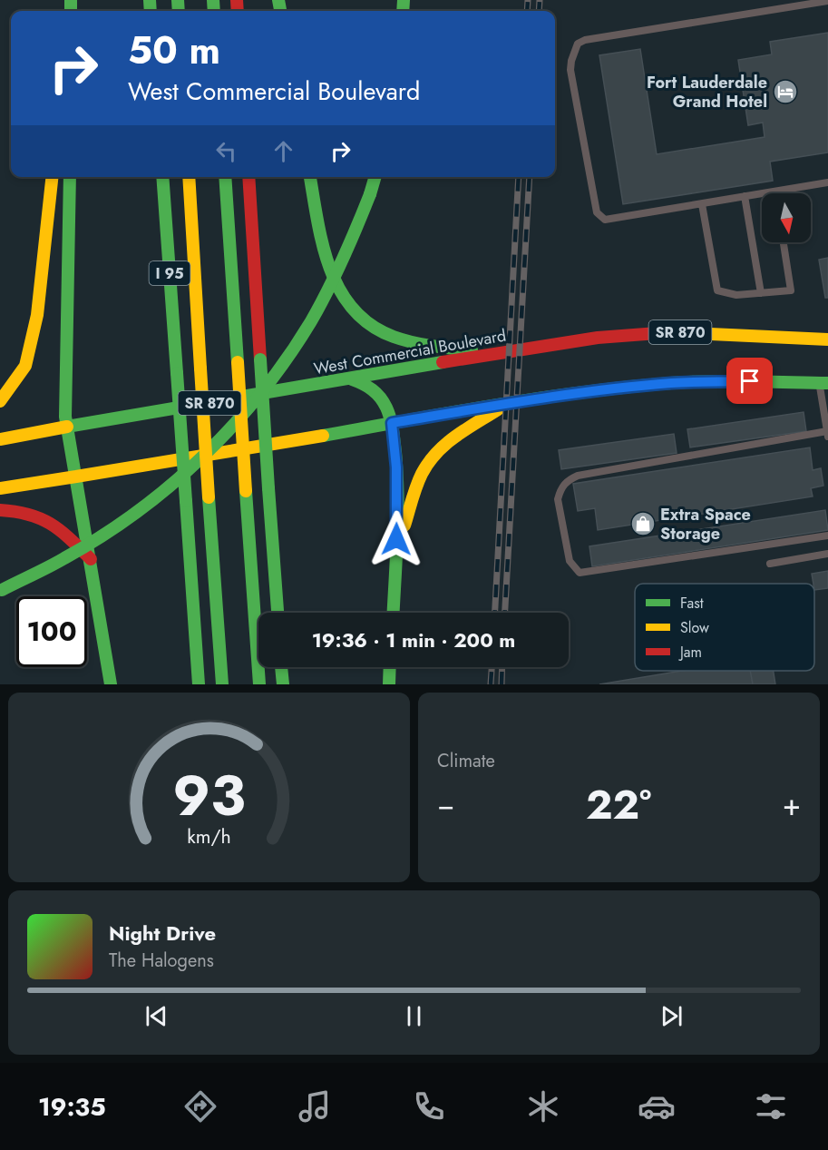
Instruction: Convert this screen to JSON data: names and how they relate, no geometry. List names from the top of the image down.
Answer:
{
  "streets": {
    "main road": ["I 95", "SR 870", "West Commercial Boulevard"]
  },
  "places": {
    "hotel": ["Fort Lauderdale Grand Hotel"],
    "shop": ["Extra Space Storage"]
  },
  "legend": ["Fast", "Slow", "Jam"],
  "north": "bottom",
  "page": {
    "turn": ["50 m", "West Commercial Boulevard"],
    "limit": "100",
    "trip": "19:36 · 1 min · 200 m",
    "tile": "Climate",
    "heat": ["−", "22°", "+"],
    "song": ["Night Drive", "The Halogens"],
    "tabs": "19:35",
    "gauge": ["93", "km/h"]
  }
}
